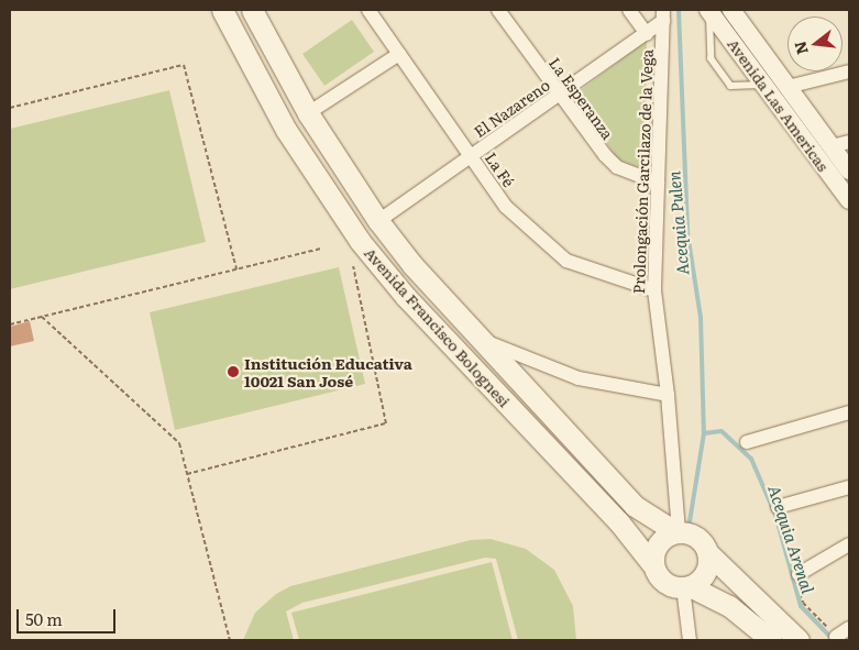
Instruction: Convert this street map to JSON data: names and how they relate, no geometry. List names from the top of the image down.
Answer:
{
  "streets": {
    "main road": ["Avenida Francisco Bolognesi"],
    "street": [
      "La Esperanza",
      "Avenida Las Americas",
      "El Nazareno",
      "La Fé",
      "Prolongación Garcilazo de la Vega"
    ]
  },
  "crossings": [
    ["La Esperanza", "El Nazareno"],
    ["La Esperanza", "Prolongación Garcilazo de la Vega"],
    ["El Nazareno", "La Fé"],
    ["El Nazareno", "Prolongación Garcilazo de la Vega"],
    ["El Nazareno", "Avenida Francisco Bolognesi"],
    ["La Fé", "Prolongación Garcilazo de la Vega"],
    ["Prolongación Garcilazo de la Vega", "Avenida Francisco Bolognesi"]
  ],
  "water": ["Acequia Pulen", "Acequia Arenal"],
  "places": ["Institución Educativa 10021 San José"],
  "scale_bar": "50 m",
  "north": "left"
}
